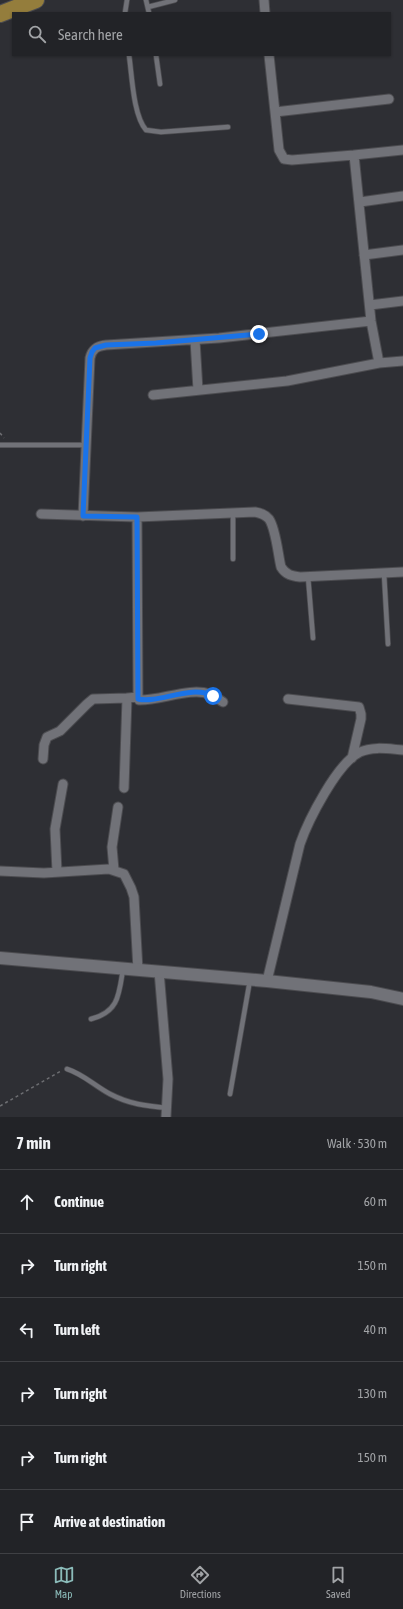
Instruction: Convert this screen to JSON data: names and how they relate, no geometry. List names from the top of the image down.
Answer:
{
  "page": {
    "search": "Search here",
    "heading": ["7 min", "Walk · 530 m"],
    "list": [
      ["Continue", "60 m"],
      ["Turn right", "150 m"],
      ["Turn left", "40 m"],
      ["Turn right", "130 m"],
      ["Turn right", "150 m"],
      "Arrive at destination"
    ],
    "nav": ["Map", "Directions", "Saved"]
  }
}
